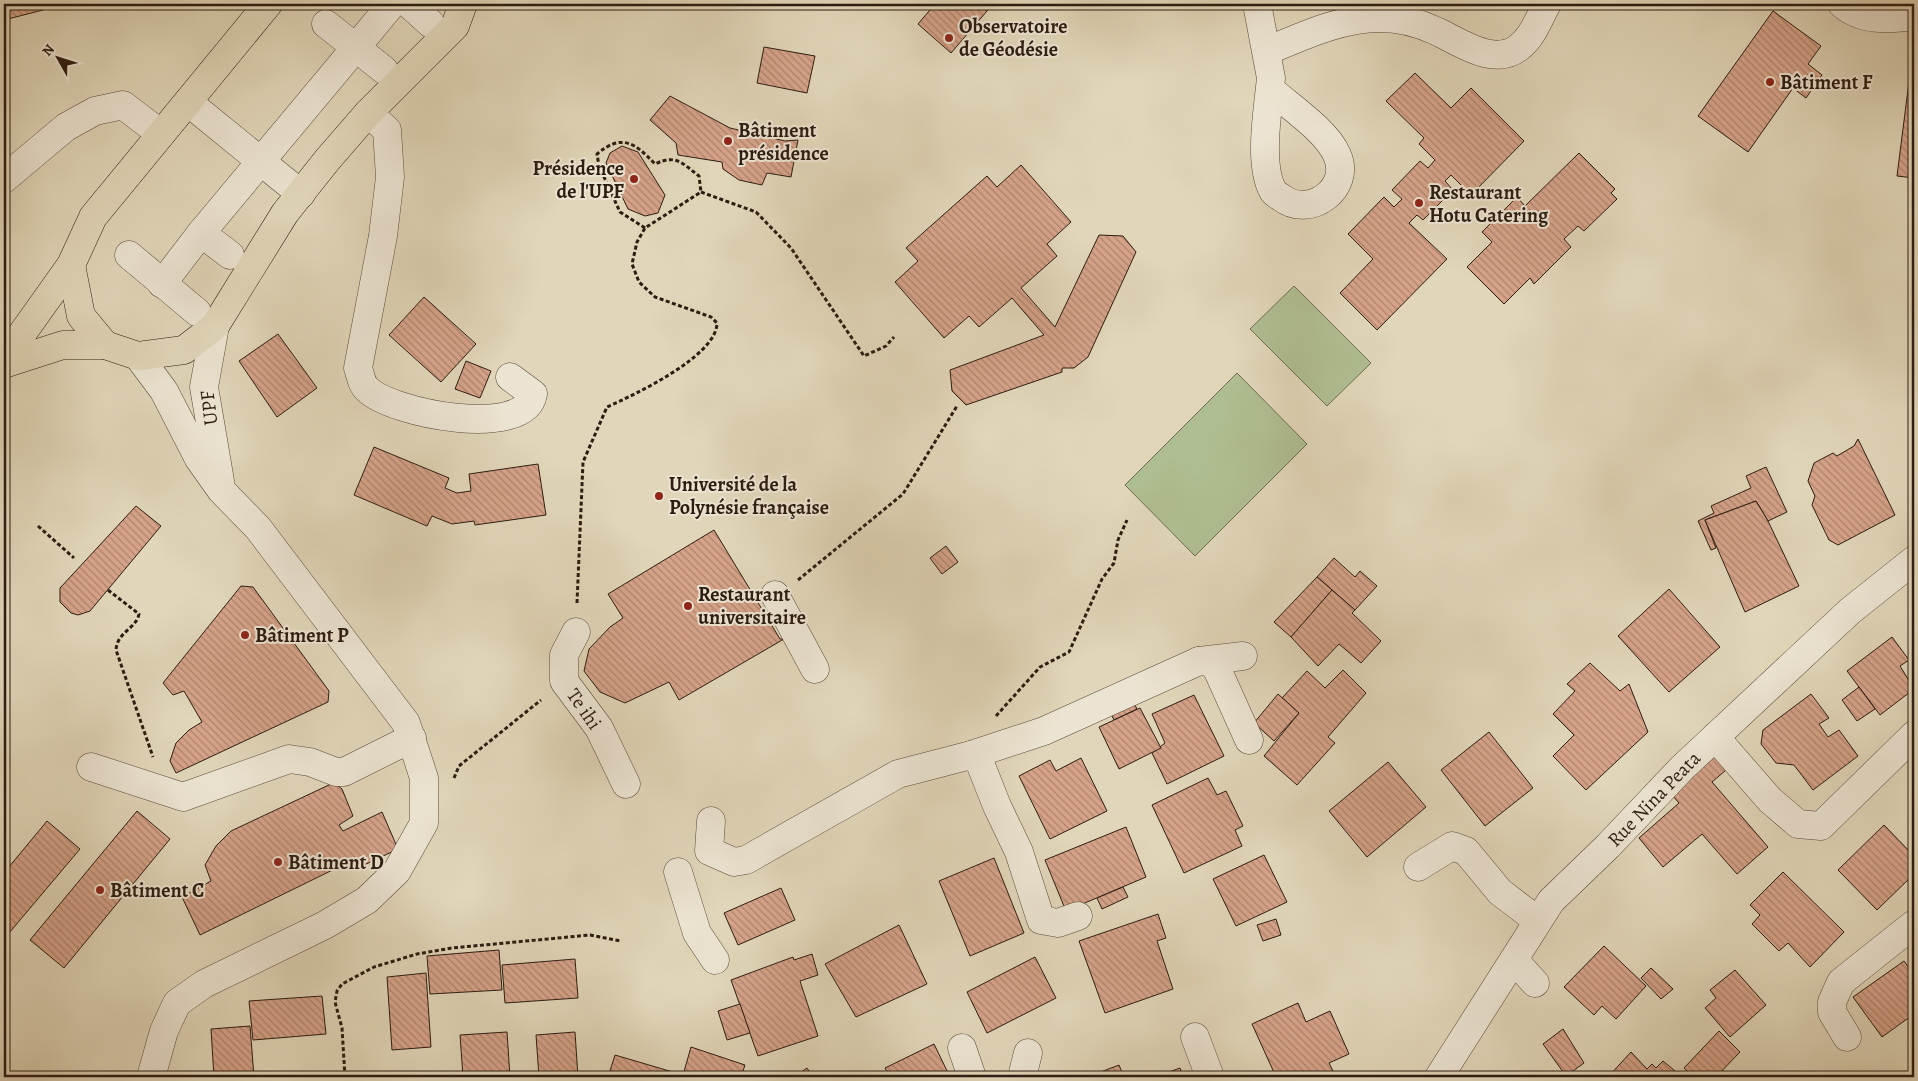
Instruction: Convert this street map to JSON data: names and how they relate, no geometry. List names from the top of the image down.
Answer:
{
  "streets": {
    "street": ["UPF", "Te ihi", "Rue Nina Peata"]
  },
  "places": [
    "Observatoire de Géodésie",
    "Bâtiment F",
    "Bâtiment présidence",
    "Présidence de l'UPF",
    "Restaurant Hotu Catering",
    "Université de la Polynésie française",
    "Restaurant universitaire",
    "Bâtiment P",
    "Bâtiment D",
    "Bâtiment C"
  ],
  "north": "top left"
}
